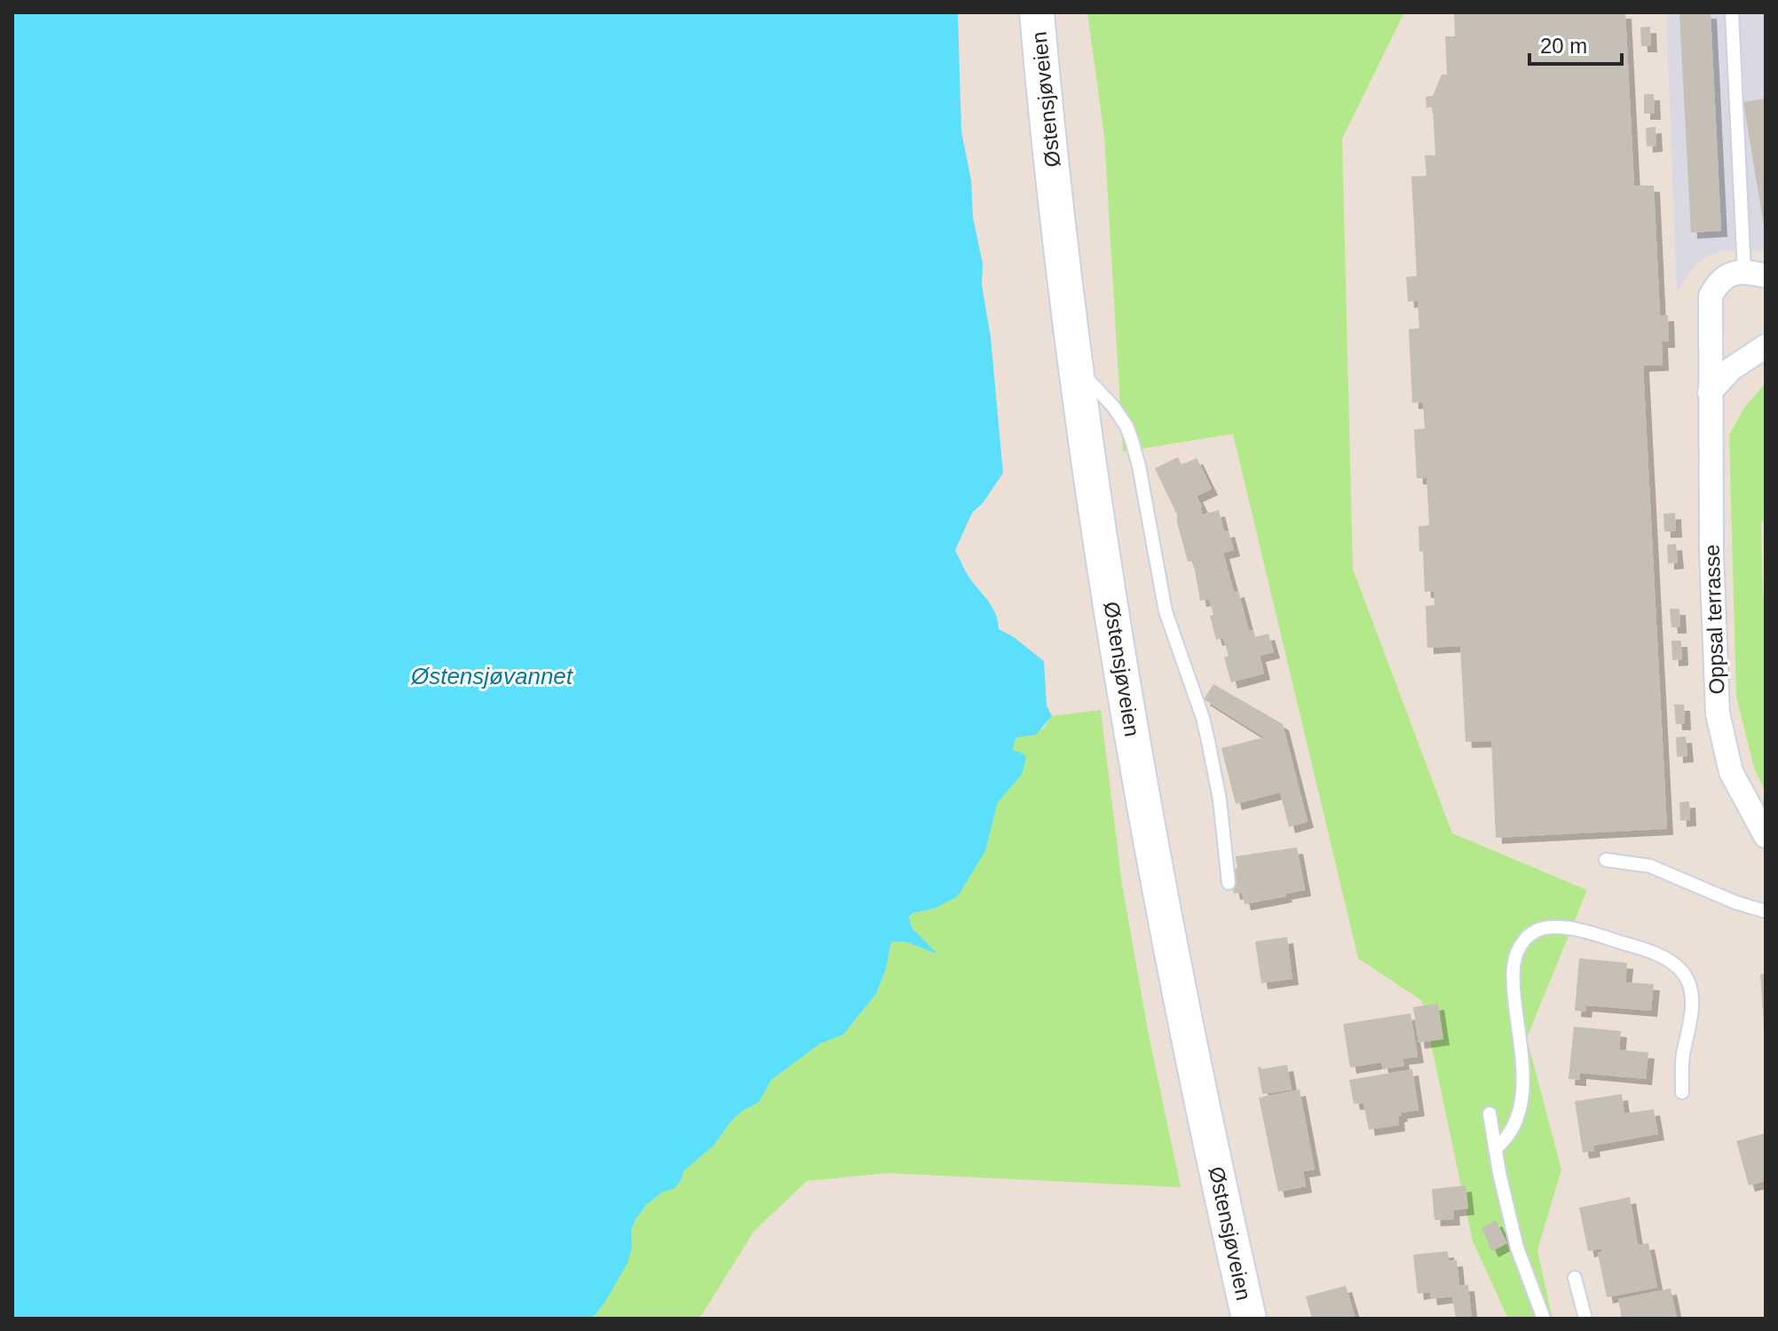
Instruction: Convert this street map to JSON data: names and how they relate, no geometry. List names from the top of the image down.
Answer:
{
  "streets": {
    "main road": ["Østensjøveien"],
    "street": ["Oppsal terrasse"]
  },
  "water": ["Østensjøvannet"],
  "scale_bar": "20 m"
}
